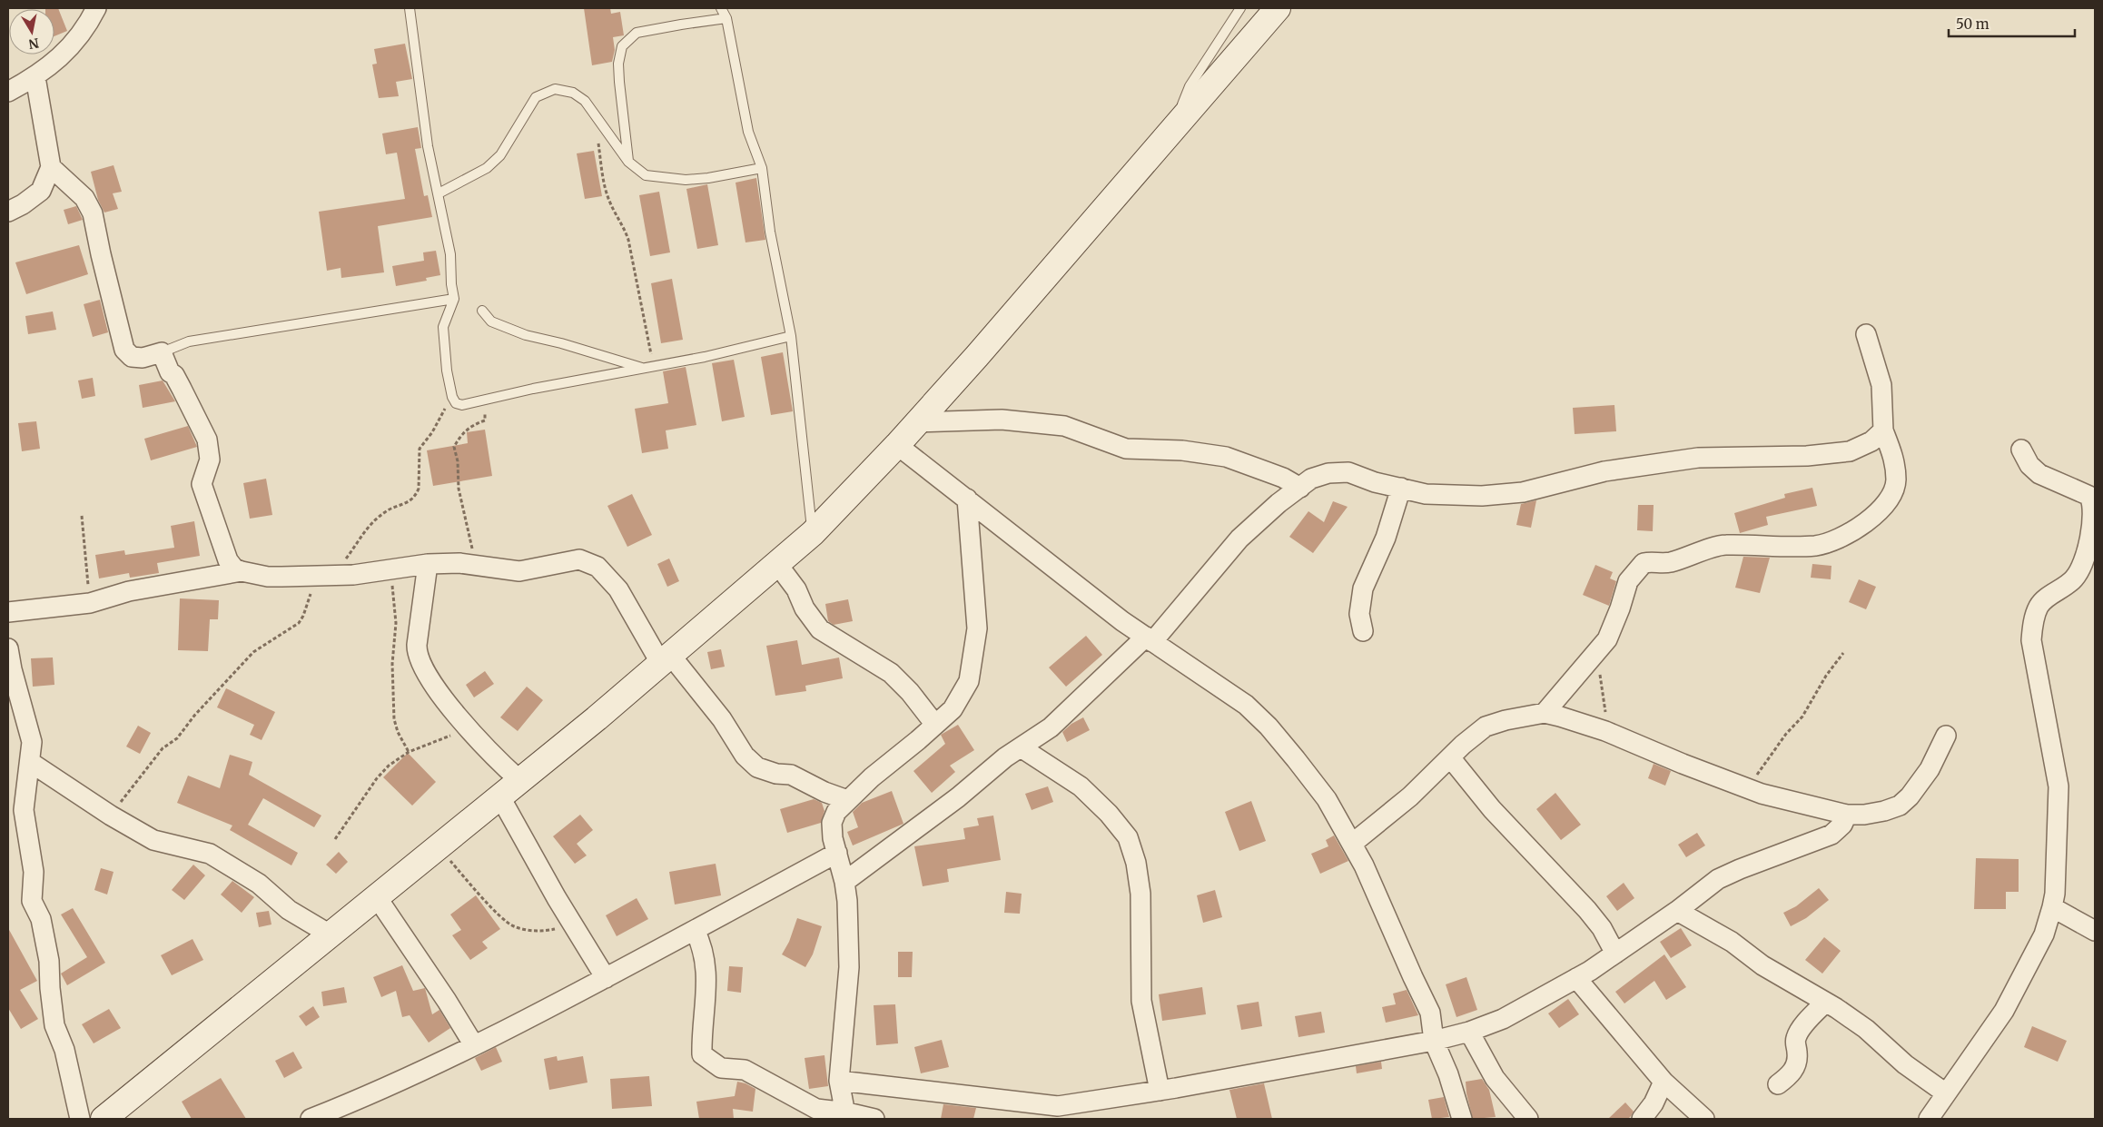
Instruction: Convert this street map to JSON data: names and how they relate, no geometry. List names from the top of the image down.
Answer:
{
  "scale_bar": "50 m",
  "north": "bottom"
}
